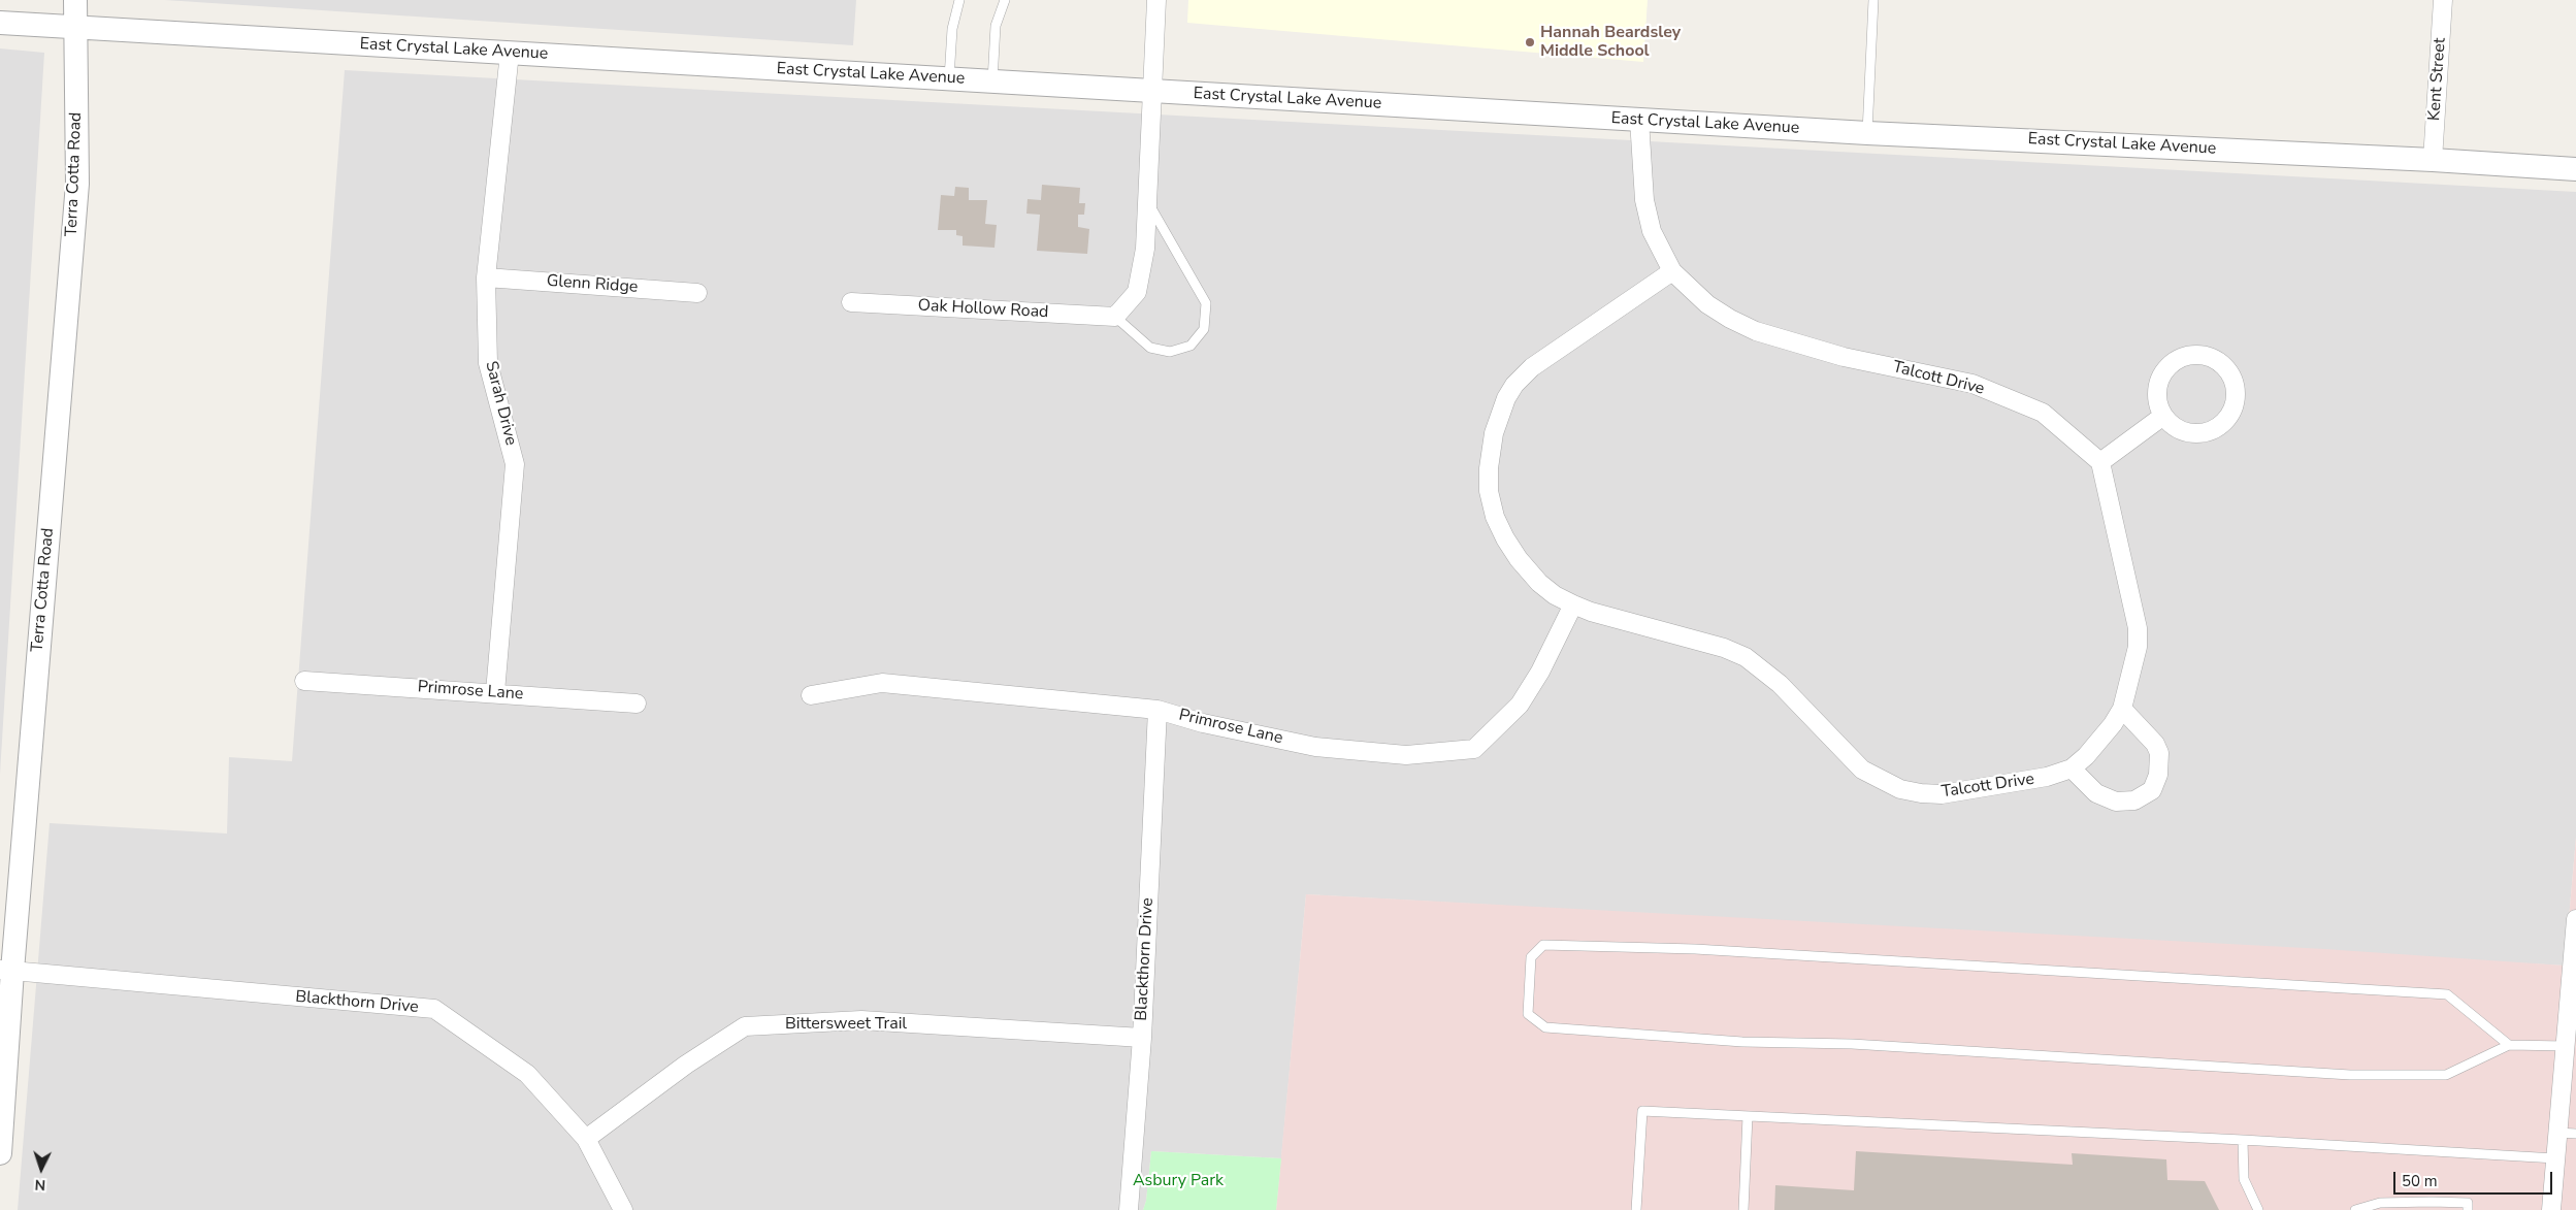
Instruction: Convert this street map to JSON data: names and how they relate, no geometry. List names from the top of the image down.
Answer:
{
  "streets": {
    "street": [
      "East Crystal Lake Avenue",
      "Kent Street",
      "Terra Cotta Road",
      "Glenn Ridge",
      "Oak Hollow Road",
      "Talcott Drive",
      "Sarah Drive",
      "Primrose Lane",
      "Blackthorn Drive",
      "Bittersweet Trail"
    ]
  },
  "crossings": [
    ["East Crystal Lake Avenue", "Kent Street"],
    ["East Crystal Lake Avenue", "Terra Cotta Road"],
    ["East Crystal Lake Avenue", "Sarah Drive"],
    ["Terra Cotta Road", "Blackthorn Drive"],
    ["Glenn Ridge", "Sarah Drive"],
    ["Talcott Drive", "Primrose Lane"],
    ["Sarah Drive", "Primrose Lane"],
    ["Primrose Lane", "Blackthorn Drive"],
    ["Blackthorn Drive", "Bittersweet Trail"]
  ],
  "parks": ["Asbury Park"],
  "places": ["Hannah Beardsley Middle School"],
  "scale_bar": "50 m",
  "north": "bottom"
}
